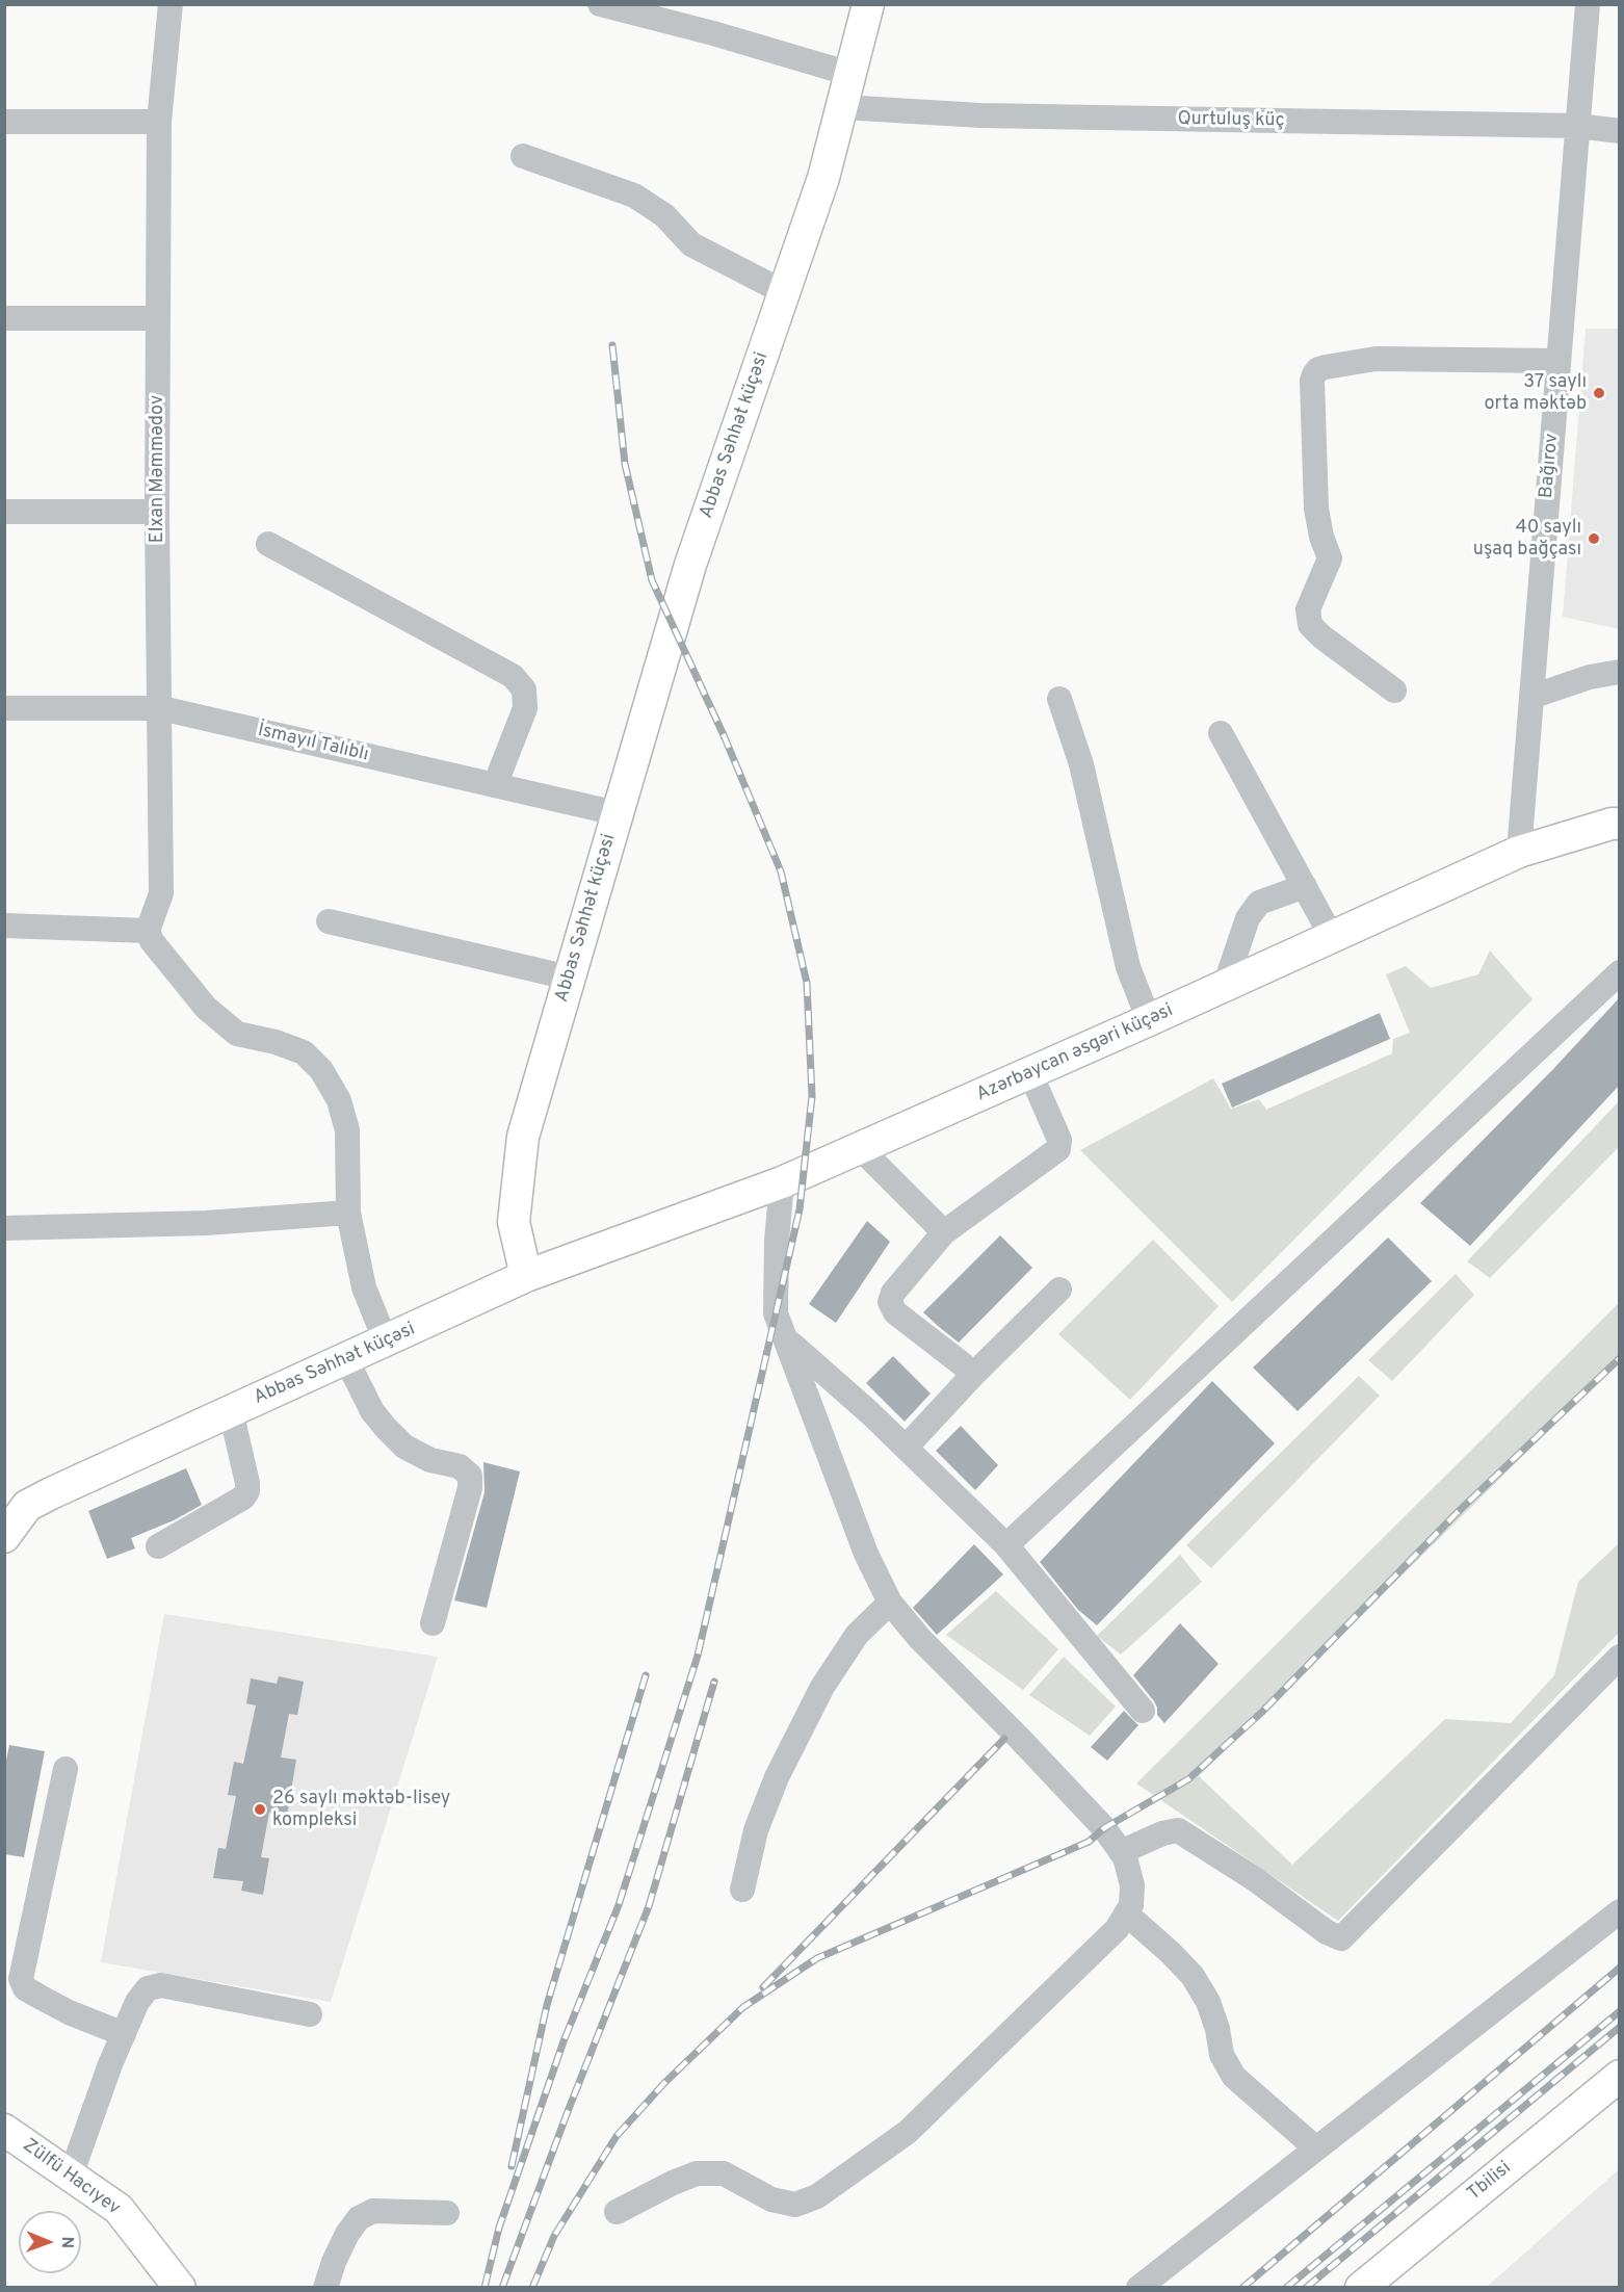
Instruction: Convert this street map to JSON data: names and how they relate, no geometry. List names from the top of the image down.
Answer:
{
  "streets": {
    "main road": [
      "Abbas Səhhət küçəsi",
      "Azərbaycan əsgəri küçəsi",
      "Zülfü Hacıyev",
      "Tbilisi"
    ],
    "street": [
      "Qurtuluş küç",
      "Bağırov",
      "Elxan Məmmədov",
      "İsmayıl Talıblı"
    ]
  },
  "crossings": [
    ["Qurtuluş küç", "Abbas Səhhət küçəsi"],
    ["Qurtuluş küç", "Bağırov"],
    ["Abbas Səhhət küçəsi", "İsmayıl Talıblı"],
    ["Abbas Səhhət küçəsi", "Azərbaycan əsgəri küçəsi"],
    ["Bağırov", "Azərbaycan əsgəri küçəsi"],
    ["Elxan Məmmədov", "İsmayıl Talıblı"]
  ],
  "places": ["37 saylı orta məktəb", "40 saylı uşaq bağçası", "26 saylı məktəb-lisey kompleksi"],
  "north": "right"
}
